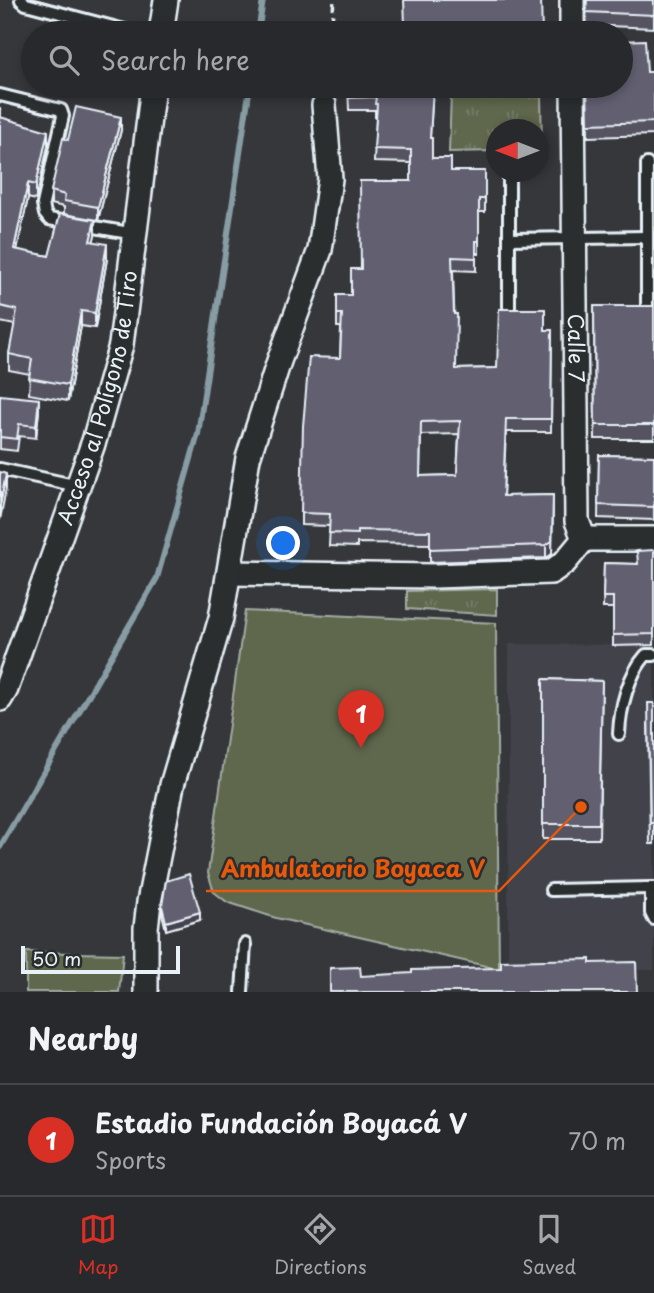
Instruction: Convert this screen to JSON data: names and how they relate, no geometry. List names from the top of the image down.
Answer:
{
  "streets": {
    "street": ["Calle 7", "Acceso al Polígono de Tiro"]
  },
  "places": ["Ambulatorio Boyaca V"],
  "scale_bar": "50 m",
  "north": "left",
  "page": {
    "search": "Search here",
    "pins": "1",
    "scale": "50 m",
    "heading": "Nearby",
    "list": [
      {
        "mark": "1",
        "name": "Estadio Fundación Boyacá V",
        "note": "Sports",
        "value": "70 m"
      }
    ],
    "nav": ["Map", "Directions", "Saved"]
  }
}
